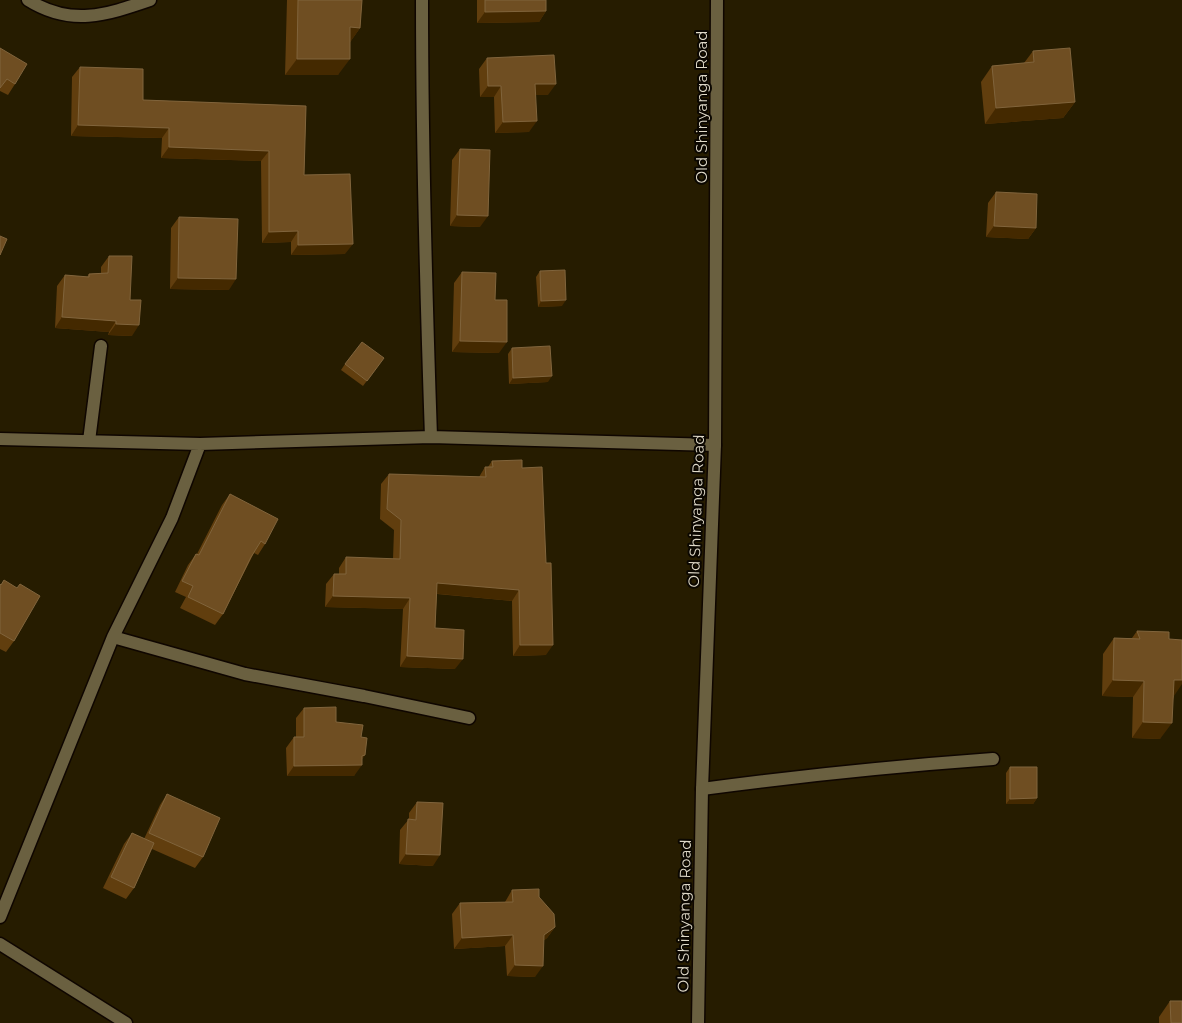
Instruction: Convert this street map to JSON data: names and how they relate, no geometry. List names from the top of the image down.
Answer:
{
  "streets": {
    "street": ["Old Shinyanga Road"]
  }
}
